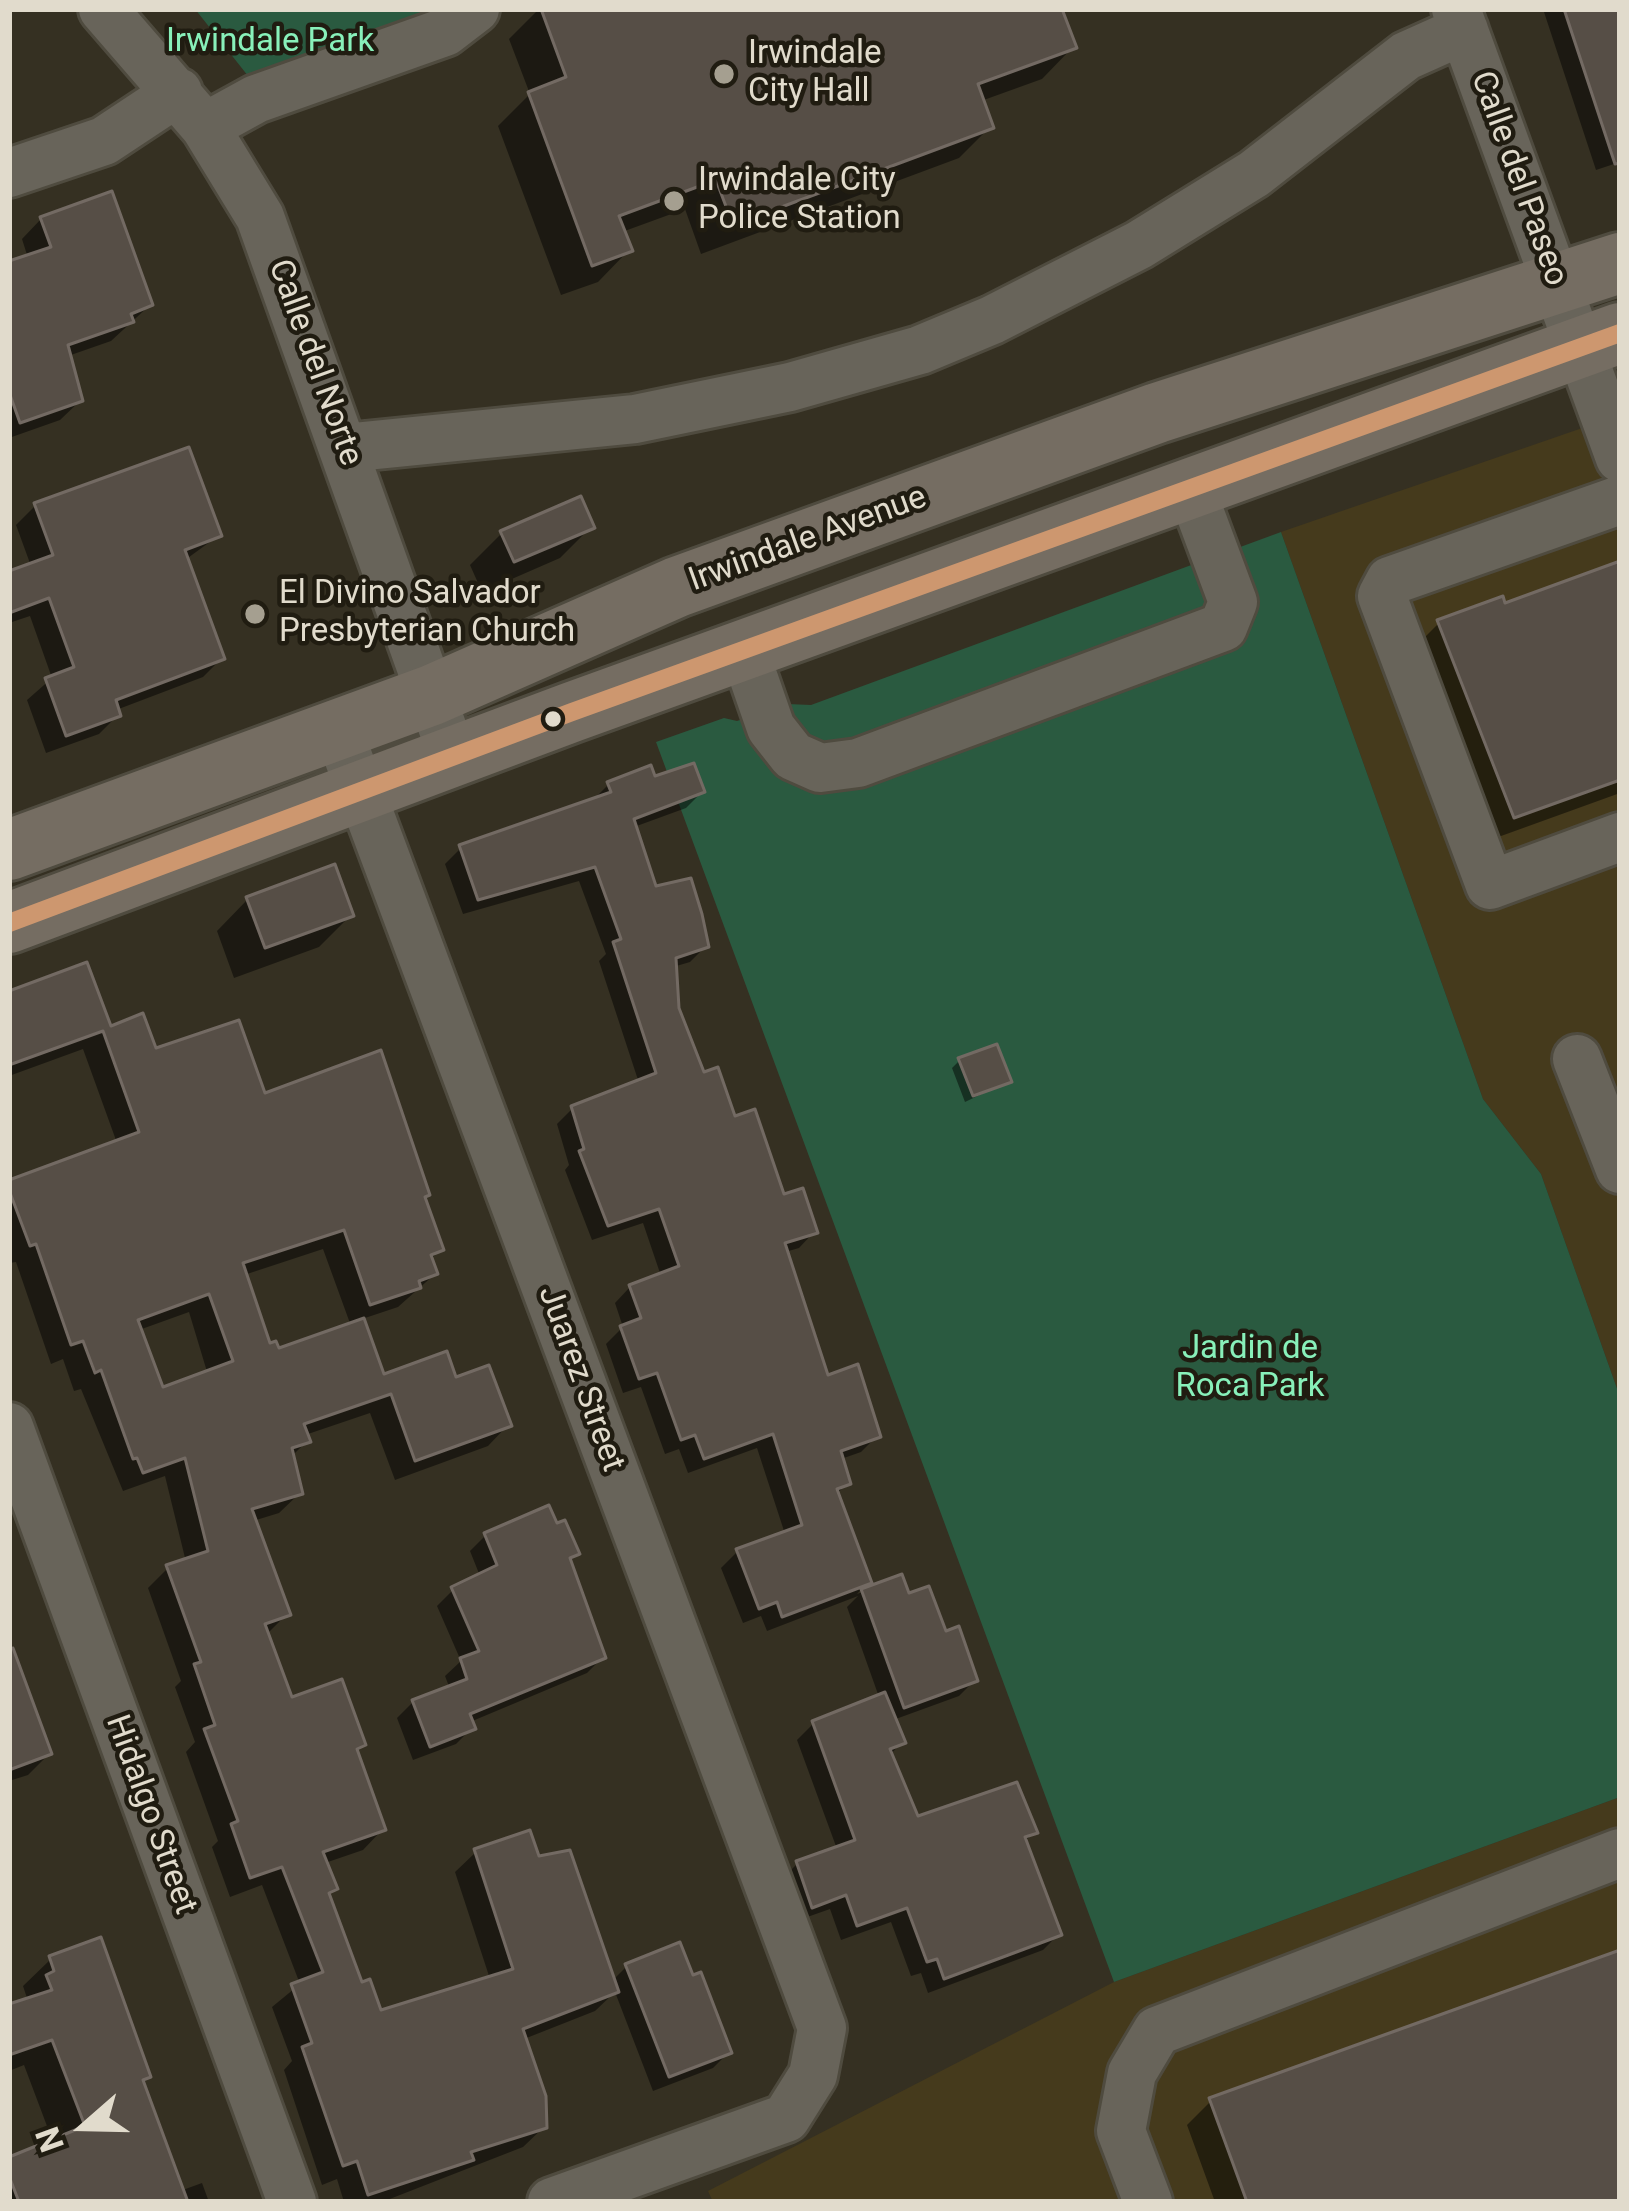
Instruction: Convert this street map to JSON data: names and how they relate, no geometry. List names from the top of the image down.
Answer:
{
  "streets": {
    "main road": ["Irwindale Avenue"],
    "street": [
      "Calle del Paseo",
      "Calle del Norte",
      "Juarez Street",
      "Hidalgo Street"
    ]
  },
  "crossings": [
    ["Calle del Paseo", "Irwindale Avenue"],
    ["Calle del Norte", "Irwindale Avenue"],
    ["Irwindale Avenue", "Juarez Street"]
  ],
  "parks": ["Irwindale Park", "Jardin de Roca Park"],
  "places": ["Irwindale City Hall", "Irwindale City Police Station", "El Divino Salvador Presbyterian Church"],
  "north": "left"
}
